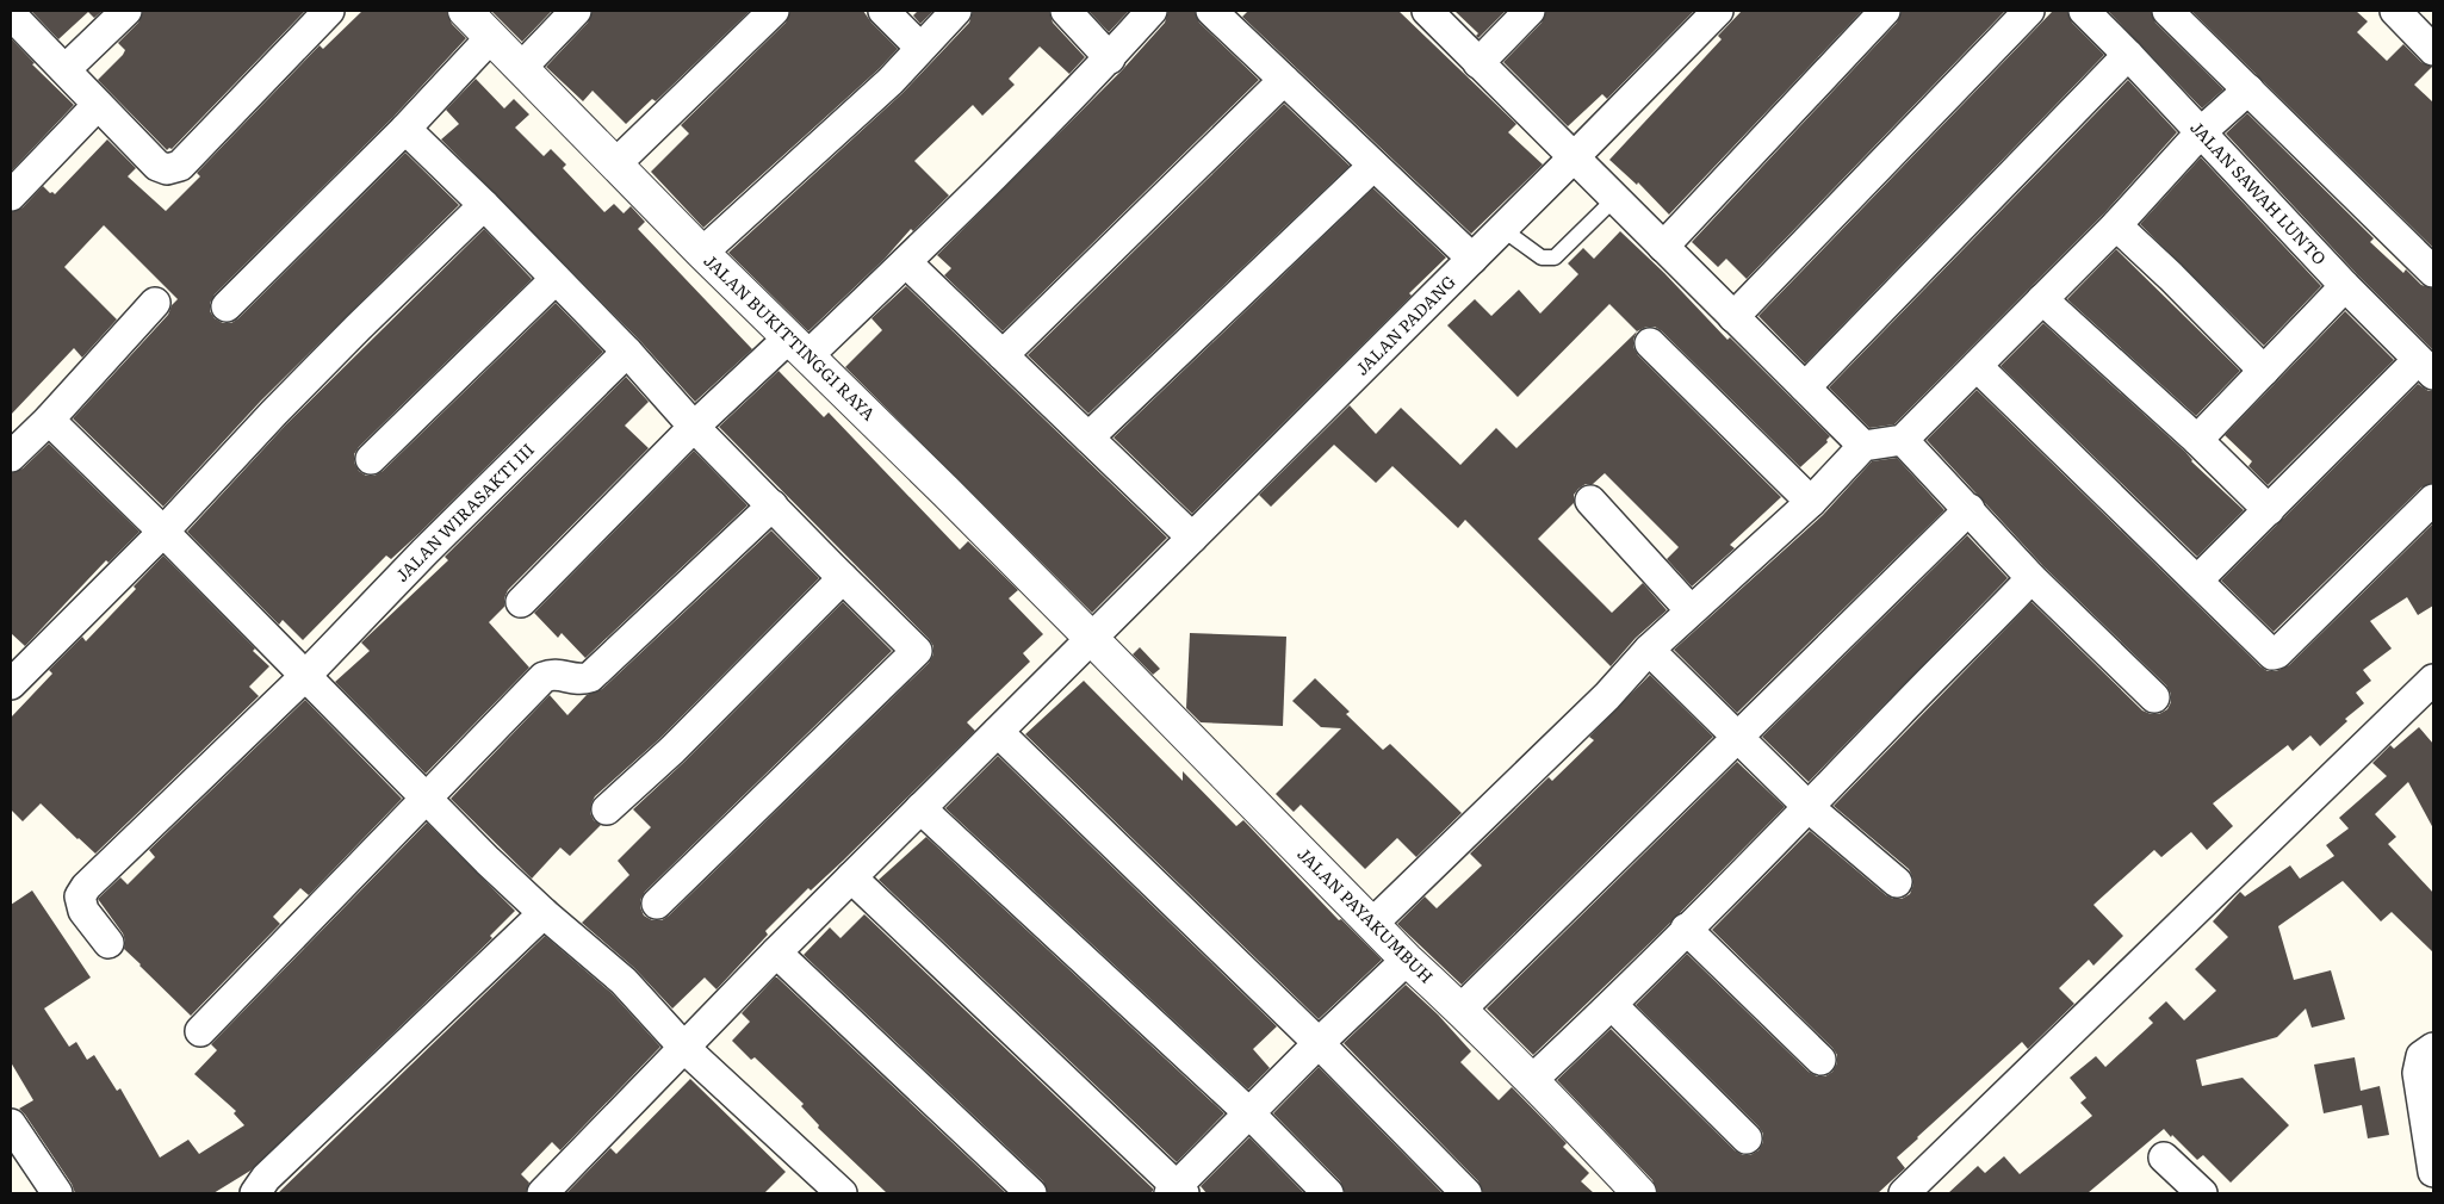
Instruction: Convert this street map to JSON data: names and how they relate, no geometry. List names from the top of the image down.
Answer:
{
  "streets": {
    "street": [
      "JALAN SAWAH LUNTO",
      "JALAN PADANG",
      "JALAN BUKITTINGGI RAYA",
      "JALAN WIRASAKTI III",
      "JALAN PAYAKUMBUH"
    ]
  },
  "crossings": [
    ["JALAN PADANG", "JALAN BUKITTINGGI RAYA"],
    ["JALAN PADANG", "JALAN PAYAKUMBUH"],
    ["JALAN BUKITTINGGI RAYA", "JALAN PAYAKUMBUH"]
  ]
}
